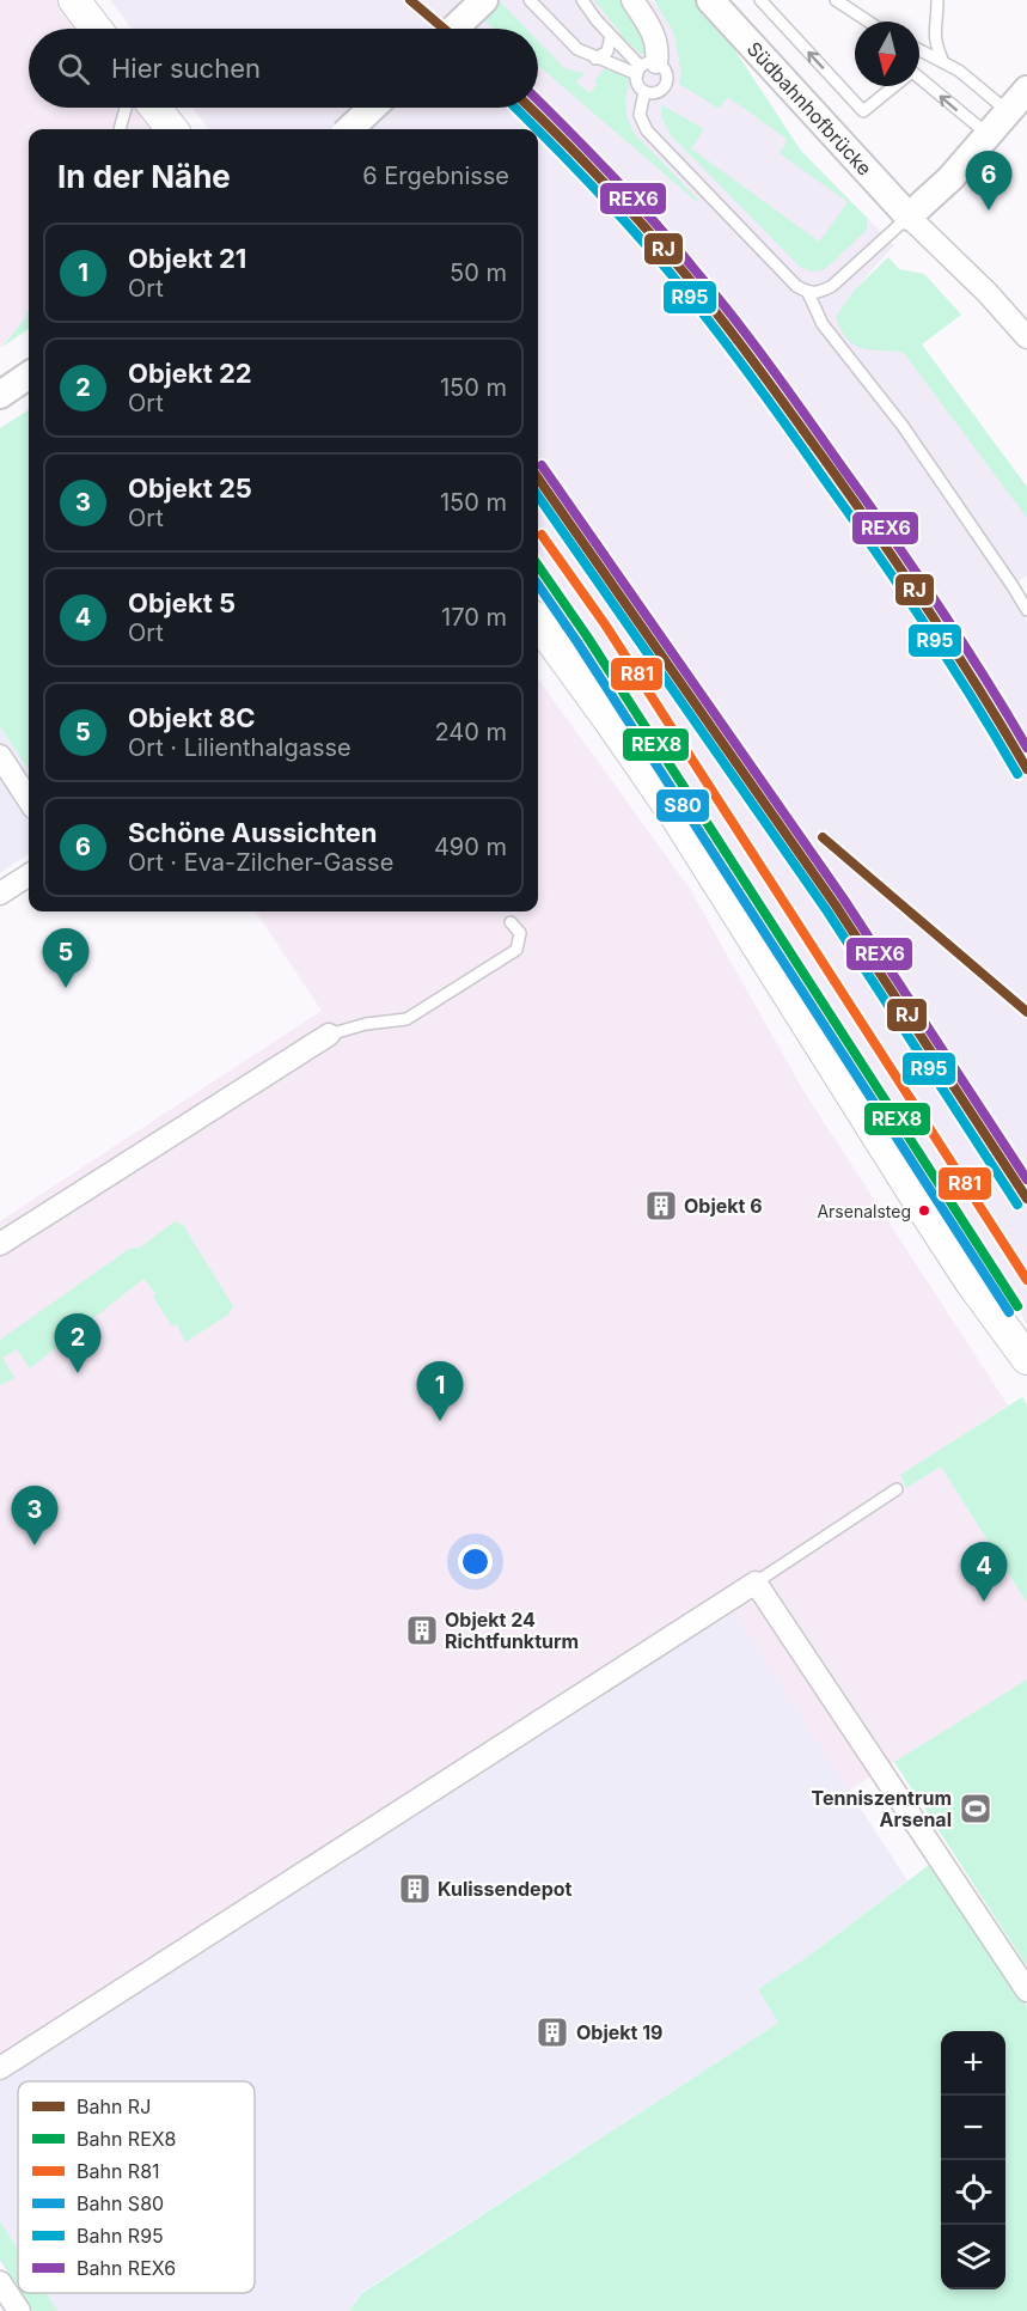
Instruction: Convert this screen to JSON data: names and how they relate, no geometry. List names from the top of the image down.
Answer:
{
  "streets": {
    "street": ["Südbahnhofbrücke"]
  },
  "places": {
    "building": [
      "Objekt 6",
      "Objekt 24 Richtfunkturm",
      "Kulissendepot",
      "Objekt 19"
    ],
    "other": ["Arsenalsteg"],
    "sports": ["Tenniszentrum Arsenal"]
  },
  "lines": [
    "rail line RJ",
    "rail line REX6",
    "rail line R95",
    "rail line R81",
    "rail line REX8",
    "rail line S80"
  ],
  "legend": [
    "Bahn RJ",
    "Bahn REX8",
    "Bahn R81",
    "Bahn S80",
    "Bahn R95",
    "Bahn REX6"
  ],
  "north": "bottom",
  "page": {
    "search": "Hier suchen",
    "heading": ["In der Nähe", "6 Ergebnisse"],
    "pins": [
      "6",
      "5",
      "2",
      "1",
      "3",
      "4"
    ],
    "list": [
      {
        "mark": "1",
        "name": "Objekt 21",
        "note": "Ort",
        "value": "50 m"
      },
      {
        "mark": "2",
        "name": "Objekt 22",
        "note": "Ort",
        "value": "150 m"
      },
      {
        "mark": "3",
        "name": "Objekt 25",
        "note": "Ort",
        "value": "150 m"
      },
      {
        "mark": "4",
        "name": "Objekt 5",
        "note": "Ort",
        "value": "170 m"
      },
      {
        "mark": "5",
        "name": "Objekt 8C",
        "note": "Ort · Lilienthalgasse",
        "value": "240 m"
      },
      {
        "mark": "6",
        "name": "Schöne Aussichten",
        "note": "Ort · Eva-Zilcher-Gasse",
        "value": "490 m"
      }
    ],
    "map_buttons": ["+", "−"]
  }
}
